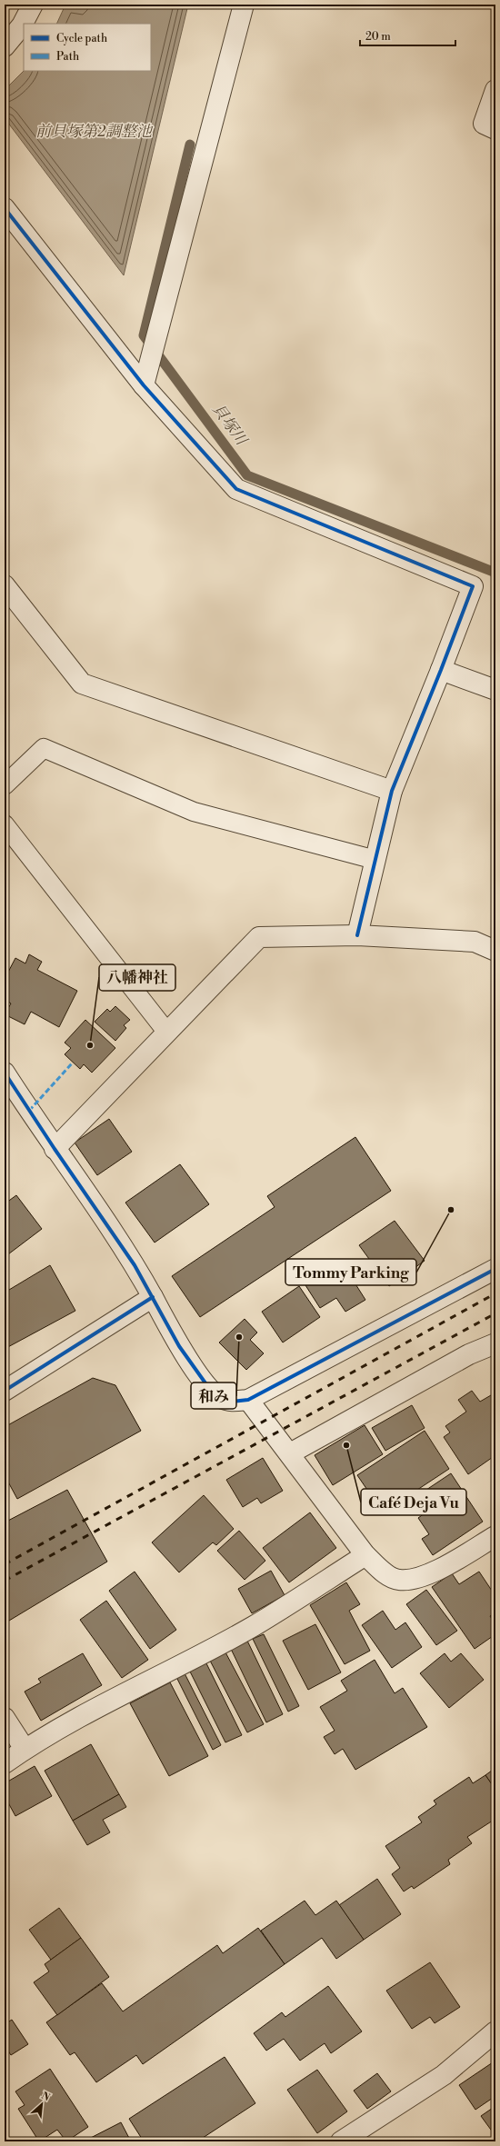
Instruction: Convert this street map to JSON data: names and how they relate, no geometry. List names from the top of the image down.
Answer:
{
  "water": ["前貝塚第2調整池", "貝塚川"],
  "places": [
    "八幡神社",
    "Tommy Parking",
    "和み",
    "Café Deja Vu"
  ],
  "legend": ["Cycle path", "Path"],
  "scale_bar": "20 m",
  "north": "top right"
}
